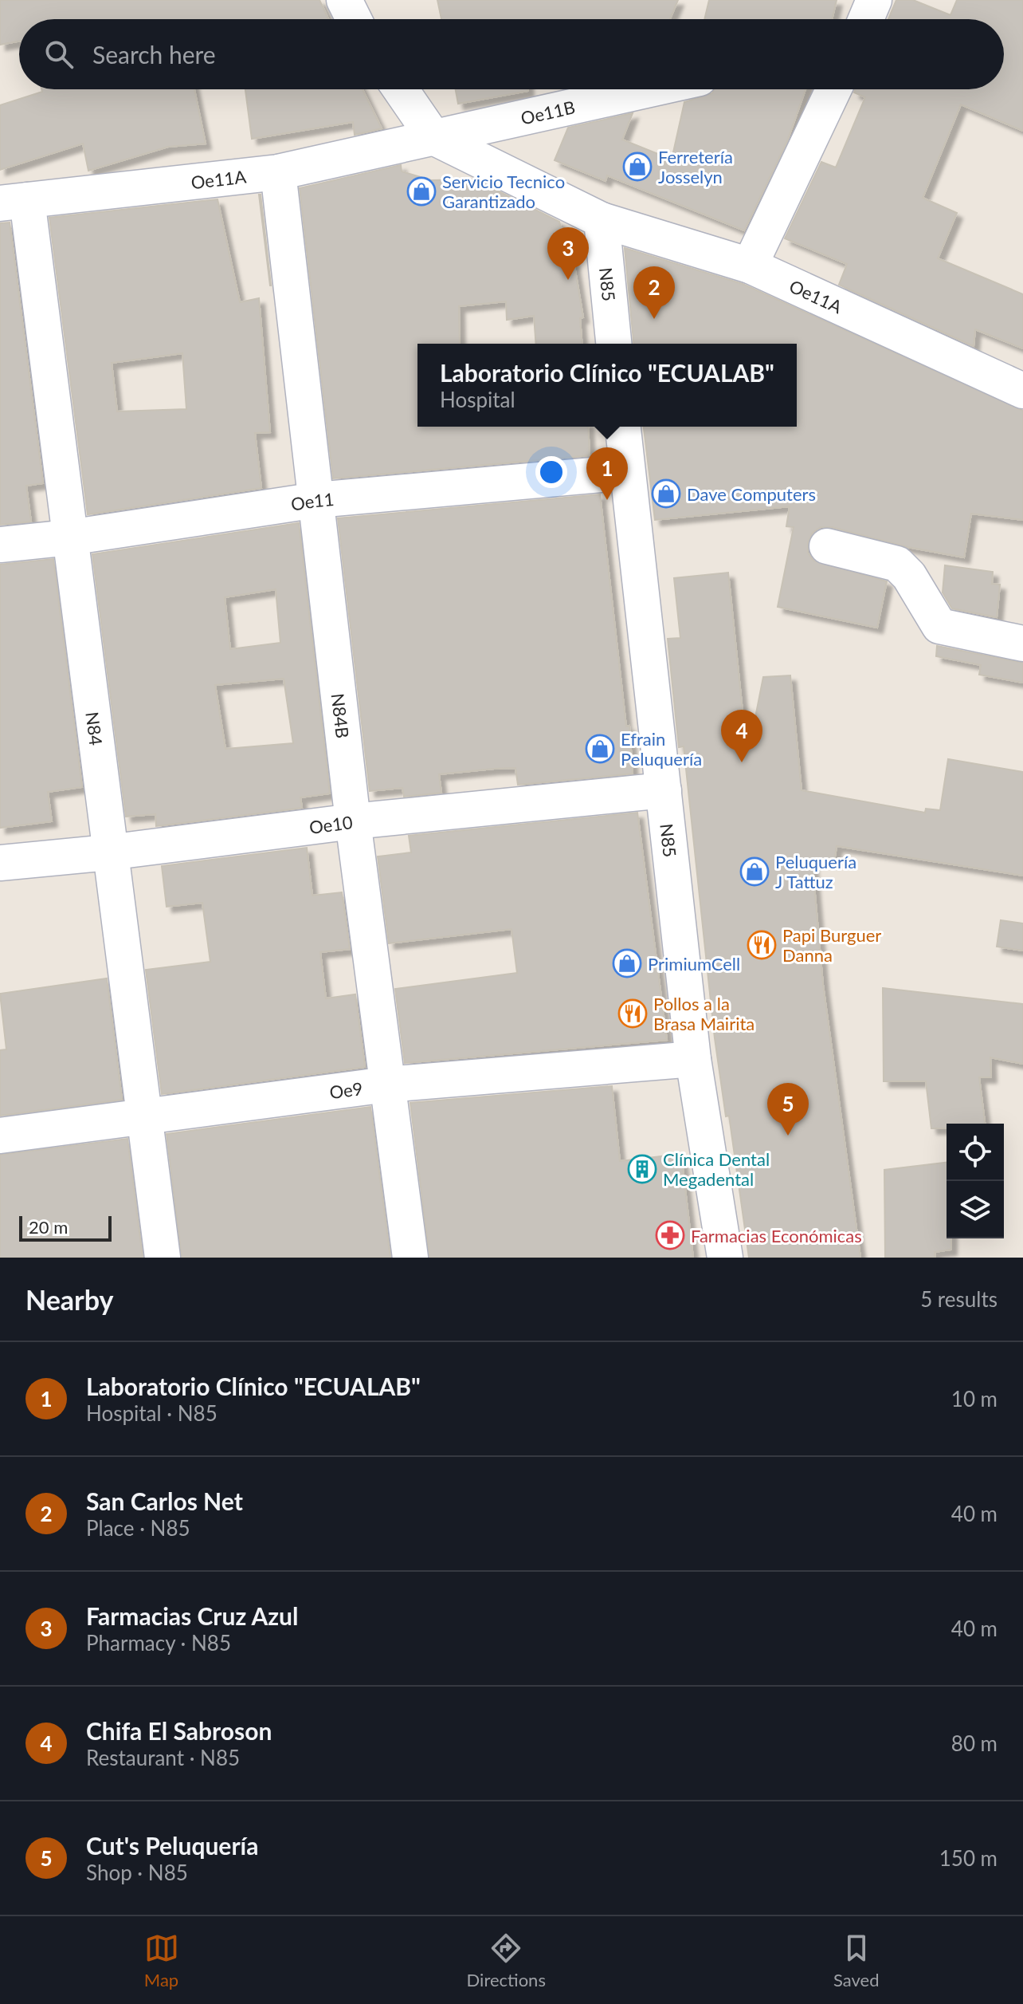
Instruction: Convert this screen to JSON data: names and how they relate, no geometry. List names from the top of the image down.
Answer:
{
  "streets": {
    "street": [
      "Oe11B",
      "Oe11A",
      "N85",
      "Oe11",
      "N84B",
      "N84",
      "Oe10",
      "Oe9"
    ]
  },
  "crossings": [
    ["Oe11B", "Oe11A"],
    ["Oe11A", "N85"],
    ["Oe11A", "N84B"],
    ["Oe11A", "N84"],
    ["N85", "Oe11"],
    ["N85", "Oe10"],
    ["N85", "Oe9"],
    ["Oe11", "N84B"],
    ["Oe11", "N84"],
    ["N84B", "Oe10"],
    ["N84B", "Oe9"],
    ["N84", "Oe10"],
    ["N84", "Oe9"]
  ],
  "places": {
    "shop": [
      "Ferretería Josselyn",
      "Servicio Tecnico Garantizado",
      "Dave Computers",
      "Efrain Peluquería",
      "Peluquería J Tattuz",
      "PrimiumCell"
    ],
    "restaurant": ["Papi Burguer Danna", "Pollos a la Brasa Mairita"],
    "building": ["Clínica Dental Megadental"],
    "pharmacy": ["Farmacias Económicas"]
  },
  "scale_bar": "20 m",
  "page": {
    "search": "Search here",
    "pins": [
      "3",
      "2",
      "1",
      "4",
      "5"
    ],
    "popup": ["Laboratorio Clínico \"ECUALAB\"", "Hospital"],
    "scale": "20 m",
    "heading": ["Nearby", "5 results"],
    "list": [
      {
        "mark": "1",
        "name": "Laboratorio Clínico \"ECUALAB\"",
        "note": "Hospital · N85",
        "value": "10 m"
      },
      {
        "mark": "2",
        "name": "San Carlos Net",
        "note": "Place · N85",
        "value": "40 m"
      },
      {
        "mark": "3",
        "name": "Farmacias Cruz Azul",
        "note": "Pharmacy · N85",
        "value": "40 m"
      },
      {
        "mark": "4",
        "name": "Chifa El Sabroson",
        "note": "Restaurant · N85",
        "value": "80 m"
      },
      {
        "mark": "5",
        "name": "Cut's Peluquería",
        "note": "Shop · N85",
        "value": "150 m"
      }
    ],
    "nav": ["Map", "Directions", "Saved"]
  }
}
